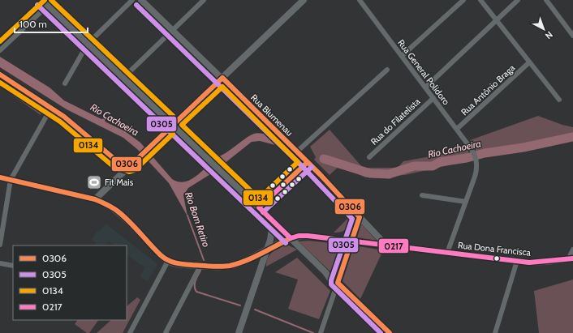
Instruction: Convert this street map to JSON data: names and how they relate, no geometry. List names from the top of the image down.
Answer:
{
  "streets": {
    "main road": ["Rua Blumenau", "Rua Dona Francisca"],
    "street": ["Rua General Polidoro", "Rua Antônio Braga", "Rua do Filatelista"]
  },
  "crossings": [
    ["Rua General Polidoro", "Rua Antônio Braga"],
    ["Rua General Polidoro", "Rua do Filatelista"],
    ["Rua Blumenau", "Rua Dona Francisca"]
  ],
  "water": ["Rio Cachoeira", "Rio Bom Retiro"],
  "places": {
    "sports": ["Fit Mais"]
  },
  "lines": [
    "transit line 0134",
    "transit line 0305",
    "transit line 0306",
    "transit line 0217"
  ],
  "legend": [
    "0306",
    "0305",
    "0134",
    "0217"
  ],
  "scale_bar": "100 m",
  "north": "bottom right"
}
